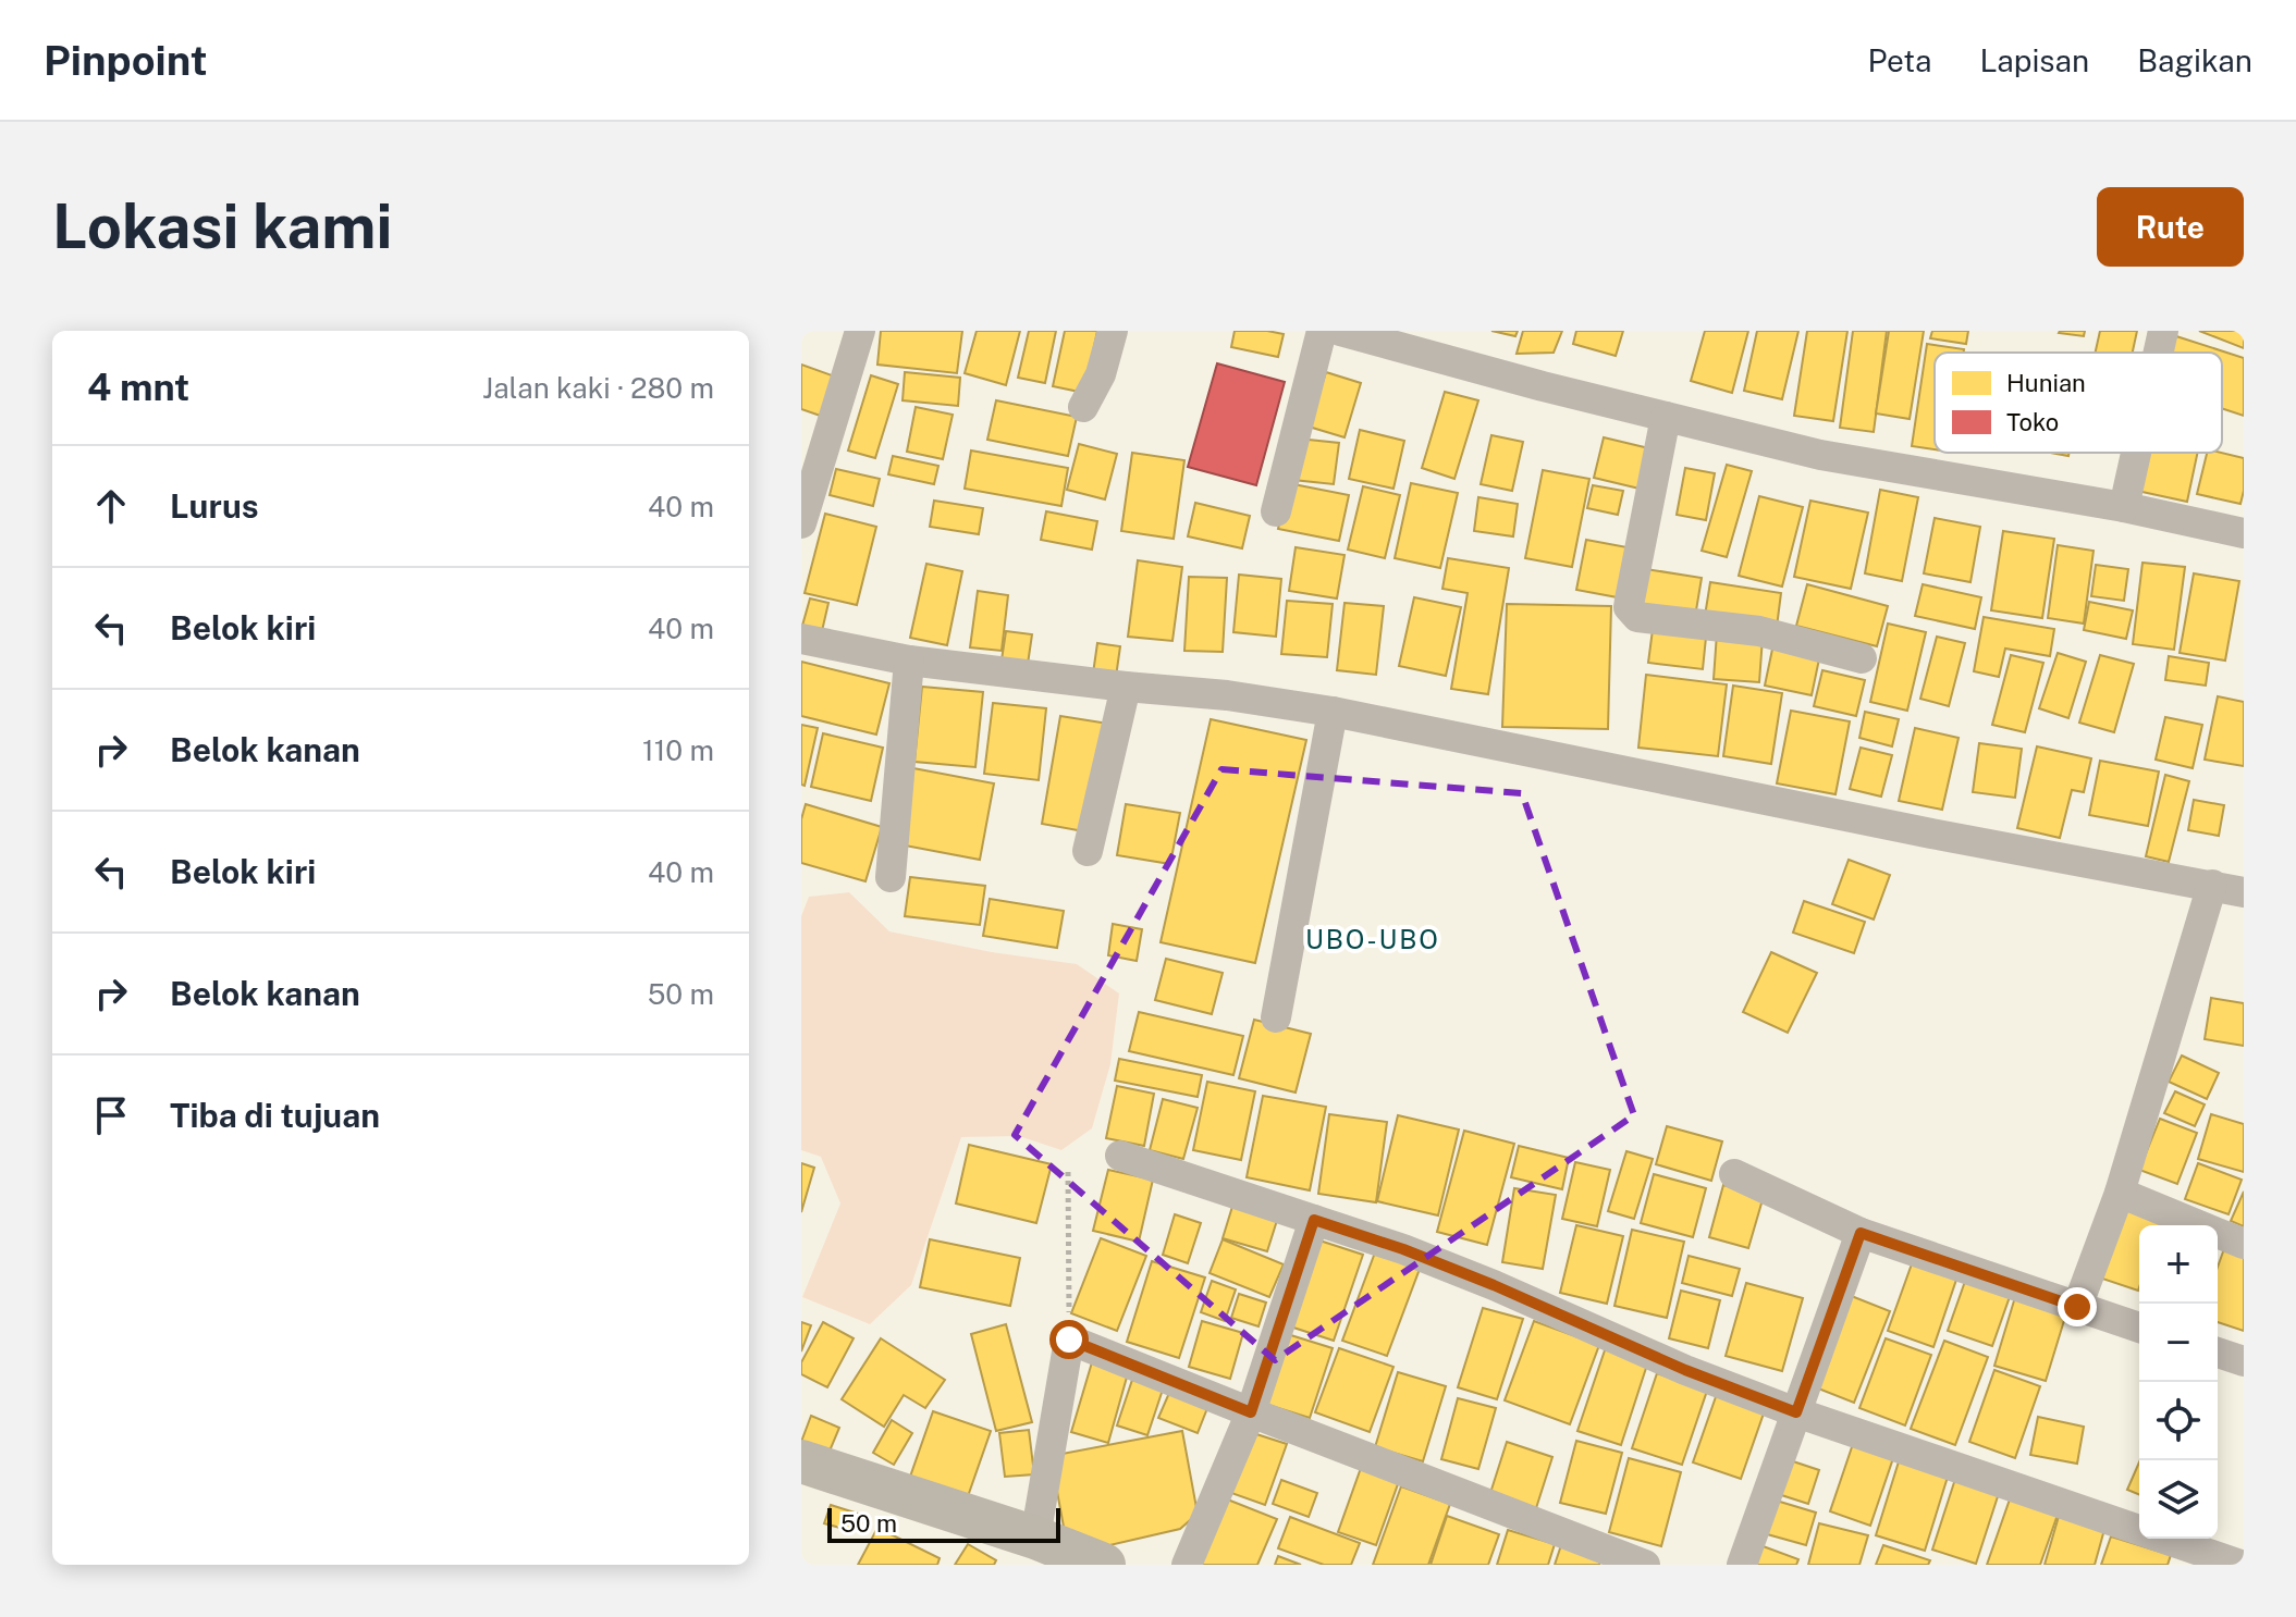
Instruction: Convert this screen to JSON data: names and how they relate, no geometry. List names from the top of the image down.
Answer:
{
  "districts": ["UBO-UBO"],
  "legend": ["Hunian", "Toko"],
  "scale_bar": "50 m",
  "page": {
    "header": "Pinpoint",
    "nav": ["Peta", "Lapisan", "Bagikan"],
    "buttons": "Rute",
    "title": "Lokasi kami",
    "heading": ["4 mnt", "Jalan kaki · 280 m"],
    "list": [
      ["Lurus", "40 m"],
      ["Belok kiri", "40 m"],
      ["Belok kanan", "110 m"],
      ["Belok kiri", "40 m"],
      ["Belok kanan", "50 m"],
      "Tiba di tujuan"
    ],
    "map_buttons": ["+", "−"],
    "scale": "50 m"
  }
}
